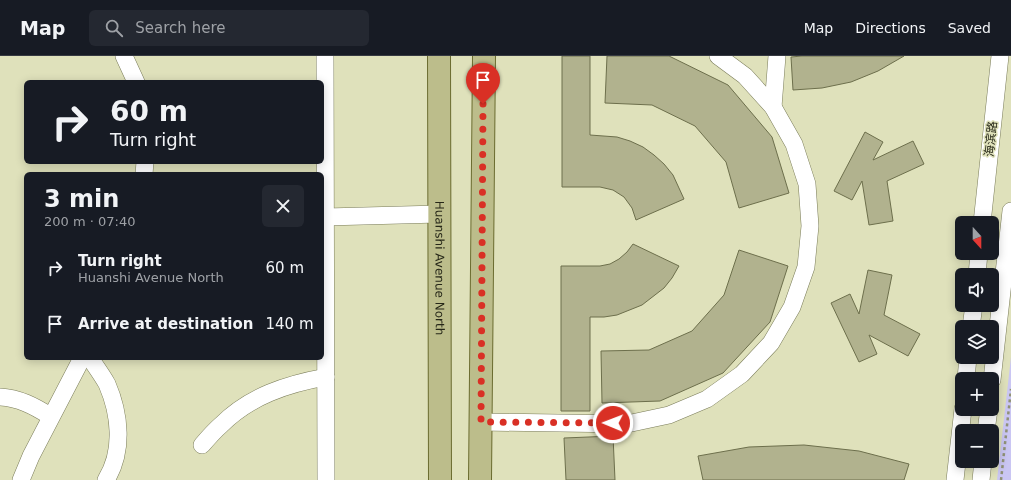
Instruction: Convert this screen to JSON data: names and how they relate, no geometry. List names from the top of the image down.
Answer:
{
  "streets": {
    "main road": ["Huanshi Avenue North"],
    "street": ["海滨路"]
  },
  "north": "bottom",
  "page": {
    "header": "Map",
    "search": "Search here",
    "nav": ["Map", "Directions", "Saved"],
    "turn": ["60 m", "Turn right"],
    "heading": ["3 min", "200 m · 07:40"],
    "map_buttons": ["+", "−"],
    "list": [
      {
        "name": "Turn right",
        "note": "Huanshi Avenue North",
        "value": "60 m"
      },
      {
        "name": "Arrive at destination",
        "value": "140 m"
      }
    ]
  }
}
